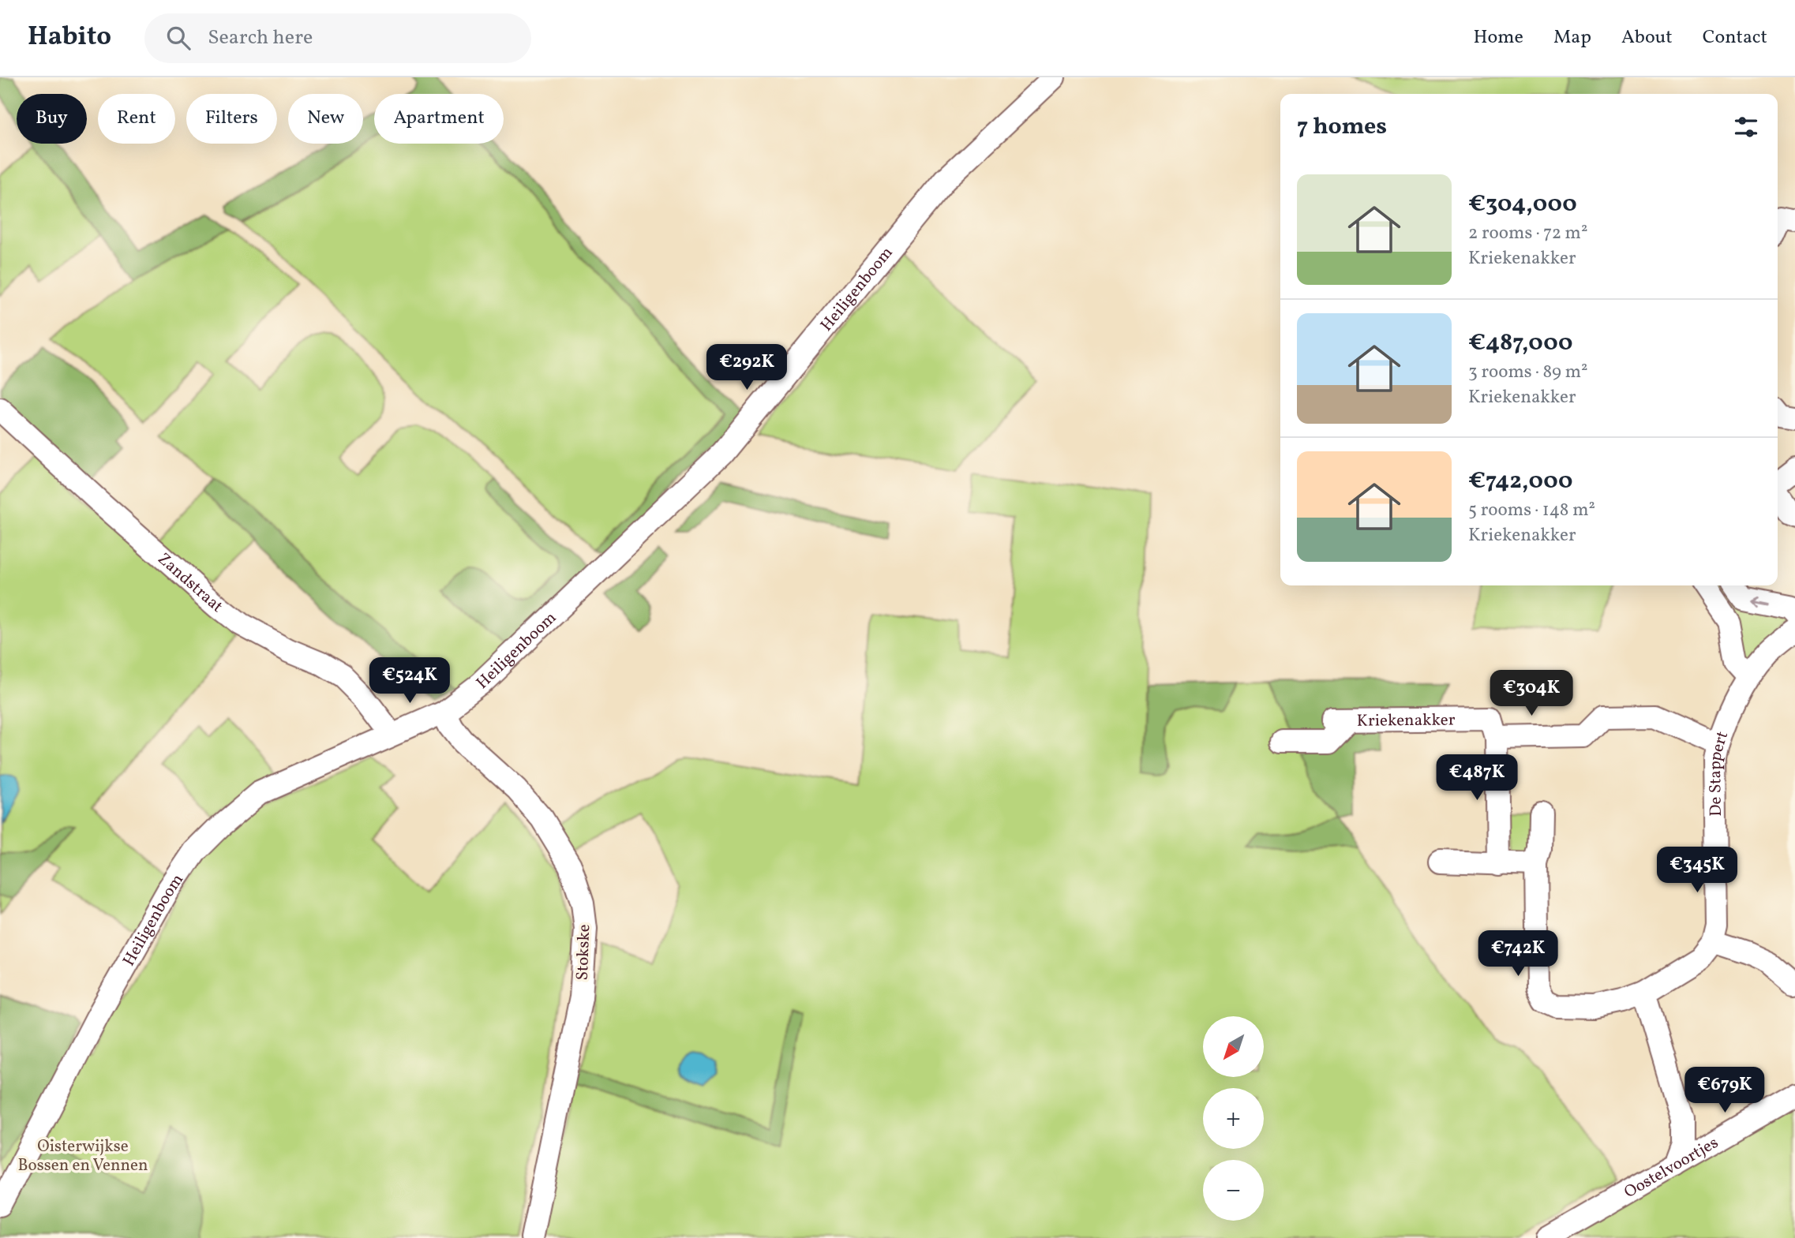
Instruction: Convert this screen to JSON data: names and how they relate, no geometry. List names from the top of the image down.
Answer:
{
  "streets": {
    "street": [
      "Heiligenboom",
      "Zandstraat",
      "Kriekenakker",
      "De Stappert",
      "Stokske",
      "Oostelvoortjes"
    ]
  },
  "crossings": [
    ["Heiligenboom", "Zandstraat"],
    ["Heiligenboom", "Stokske"]
  ],
  "parks": ["Oisterwijkse Bossen en Vennen"],
  "north": "bottom left",
  "page": {
    "header": "Habito",
    "search": "Search here",
    "nav": [
      "Home",
      "Map",
      "About",
      "Contact"
    ],
    "chip": [
      "Buy",
      "Rent",
      "Filters",
      "New",
      "Apartment"
    ],
    "heading": "7 homes",
    "list": [
      {
        "name": "€304,000",
        "note": "2 rooms · 72 m² · Kriekenakker"
      },
      {
        "name": "€487,000",
        "note": "3 rooms · 89 m² · Kriekenakker"
      },
      {
        "name": "€742,000",
        "note": "5 rooms · 148 m² · Kriekenakker"
      }
    ],
    "price": [
      "€292K",
      "€524K",
      "€304K",
      "€487K",
      "€345K",
      "€742K",
      "€679K"
    ],
    "map_buttons": ["+", "−"]
  }
}
